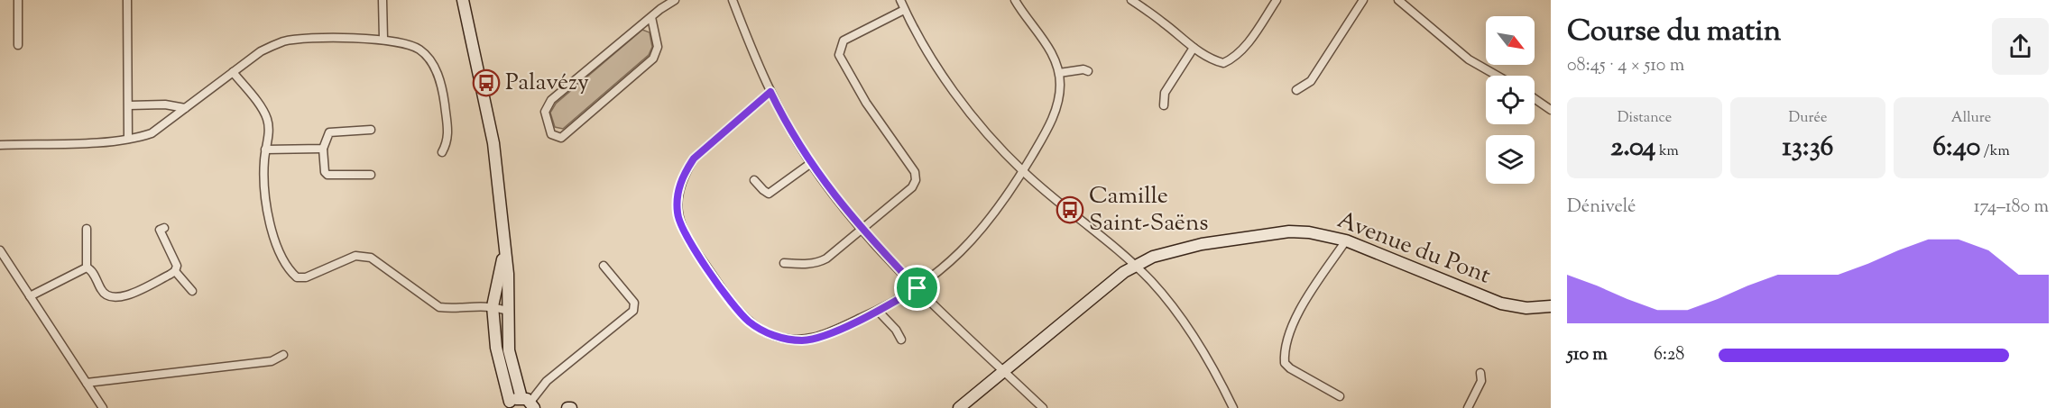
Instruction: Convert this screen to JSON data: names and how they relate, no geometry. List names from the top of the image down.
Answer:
{
  "streets": {
    "street": ["Avenue du Pont"]
  },
  "places": {
    "bus stop": ["Palavézy", "Camille Saint-Saëns"]
  },
  "north": "bottom right",
  "page": {
    "heading": ["Course du matin", "08:45 · 4 × 510 m"],
    "stats": [
      ["Distance", "2.04 km"],
      ["Durée", "13:36"],
      ["Allure", "6:40 /km"]
    ],
    "chart": ["Dénivelé", "174–180 m"],
    "list": [
      {
        "name": "510 m",
        "note": "6:28"
      }
    ]
  }
}
